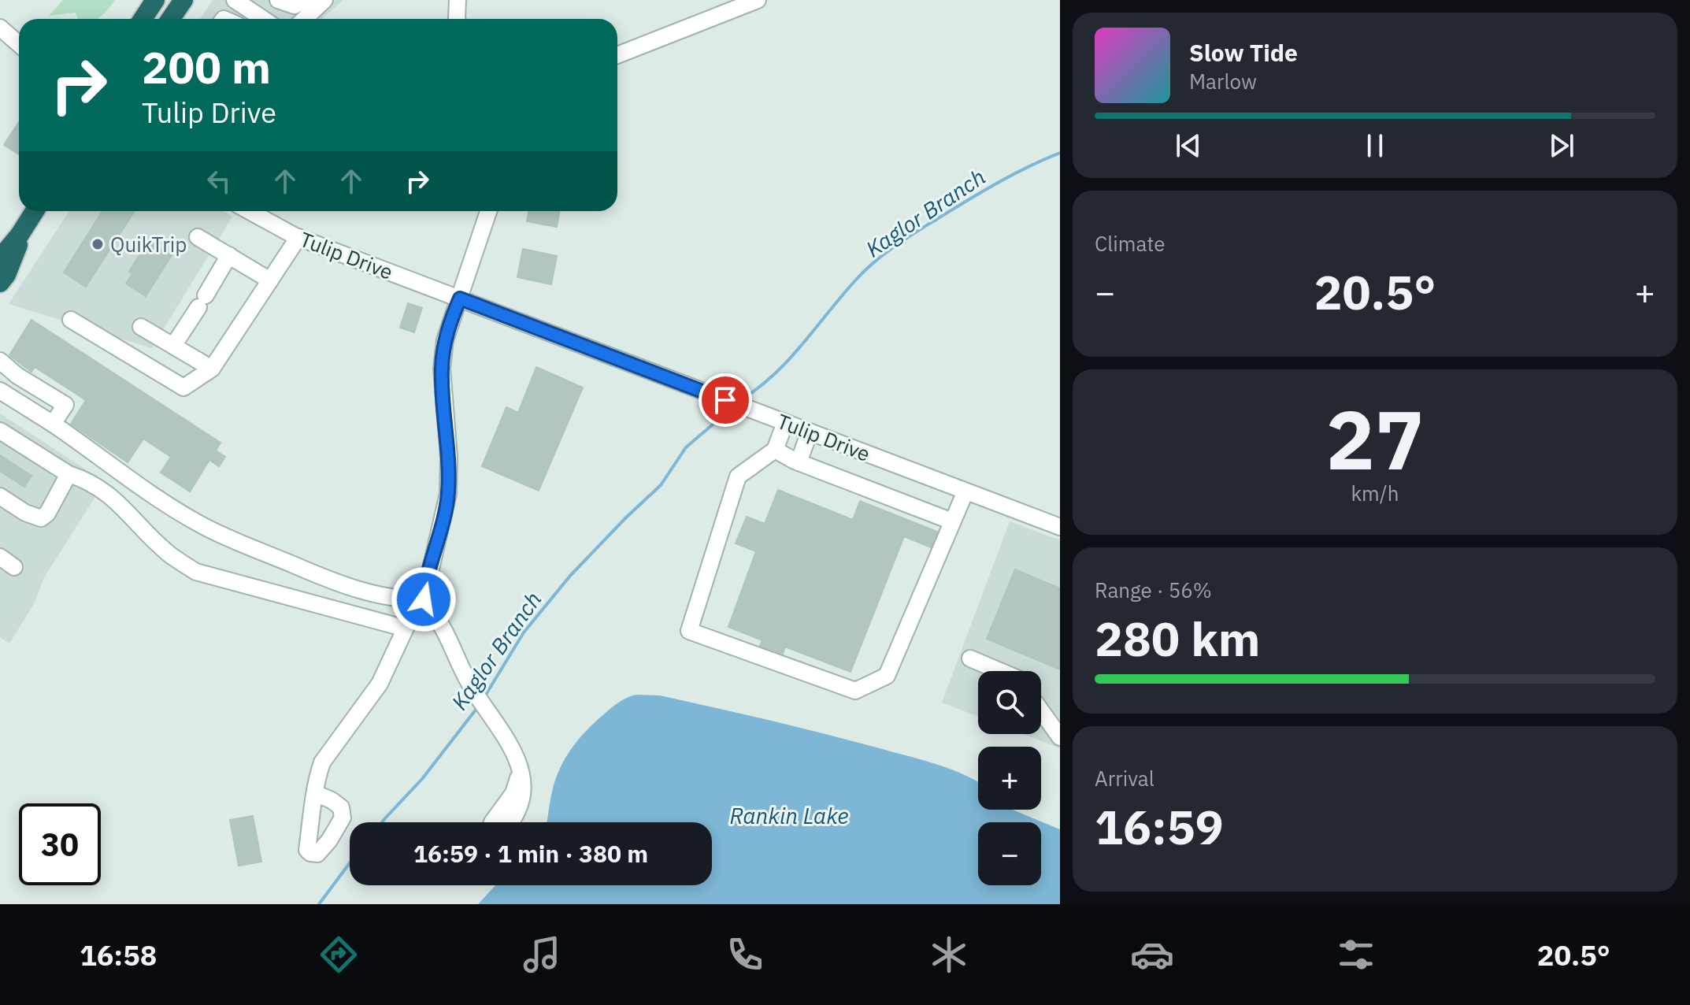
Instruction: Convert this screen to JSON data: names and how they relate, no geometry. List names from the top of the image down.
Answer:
{
  "streets": {
    "street": ["Tulip Drive"]
  },
  "water": ["Kaglor Branch", "Rankin Lake"],
  "places": ["QuikTrip"],
  "page": {
    "turn": ["200 m", "Tulip Drive"],
    "song": ["Slow Tide", "Marlow"],
    "tile": [
      "Climate",
      ["27", "km/h"],
      ["Range · 56%", "280 km"],
      ["Arrival", "16:59"]
    ],
    "heat": ["−", "20.5°", "+"],
    "map_buttons": ["+", "−"],
    "limit": "30",
    "trip": "16:59 · 1 min · 380 m",
    "tabs": ["16:58", "20.5°"]
  }
}
